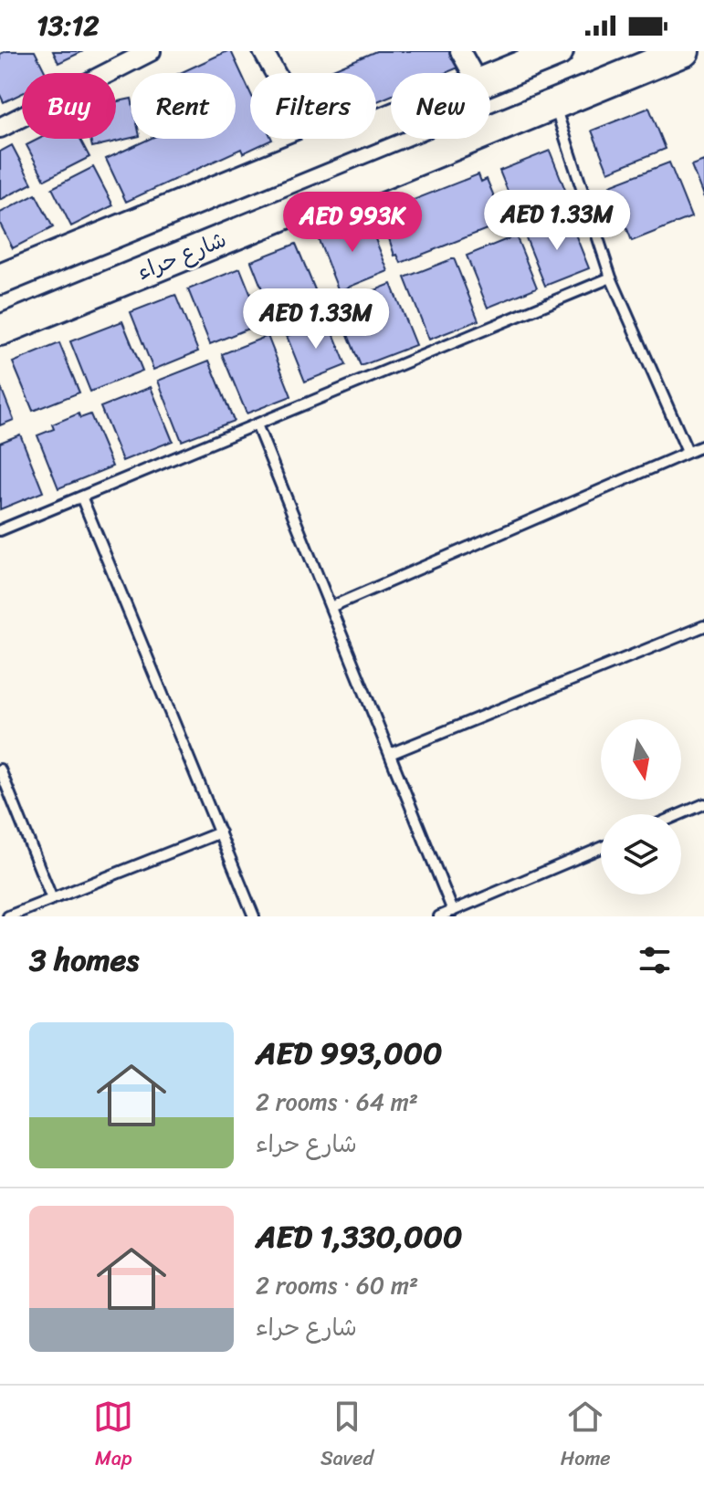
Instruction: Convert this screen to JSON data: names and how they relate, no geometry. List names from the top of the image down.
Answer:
{
  "streets": {
    "main road": ["شارع حراء"]
  },
  "north": "bottom",
  "page": {
    "status": "13:12",
    "chip": [
      "Buy",
      "Rent",
      "Filters",
      "New"
    ],
    "price": ["AED 1.33M", "AED 993K", "AED 1.33M"],
    "heading": "3 homes",
    "list": [
      {
        "name": "AED 993,000",
        "note": "2 rooms · 64 m² · شارع حراء"
      },
      {
        "name": "AED 1,330,000",
        "note": "2 rooms · 60 m² · شارع حراء"
      }
    ],
    "tabs": ["Map", "Saved", "Home"]
  }
}
